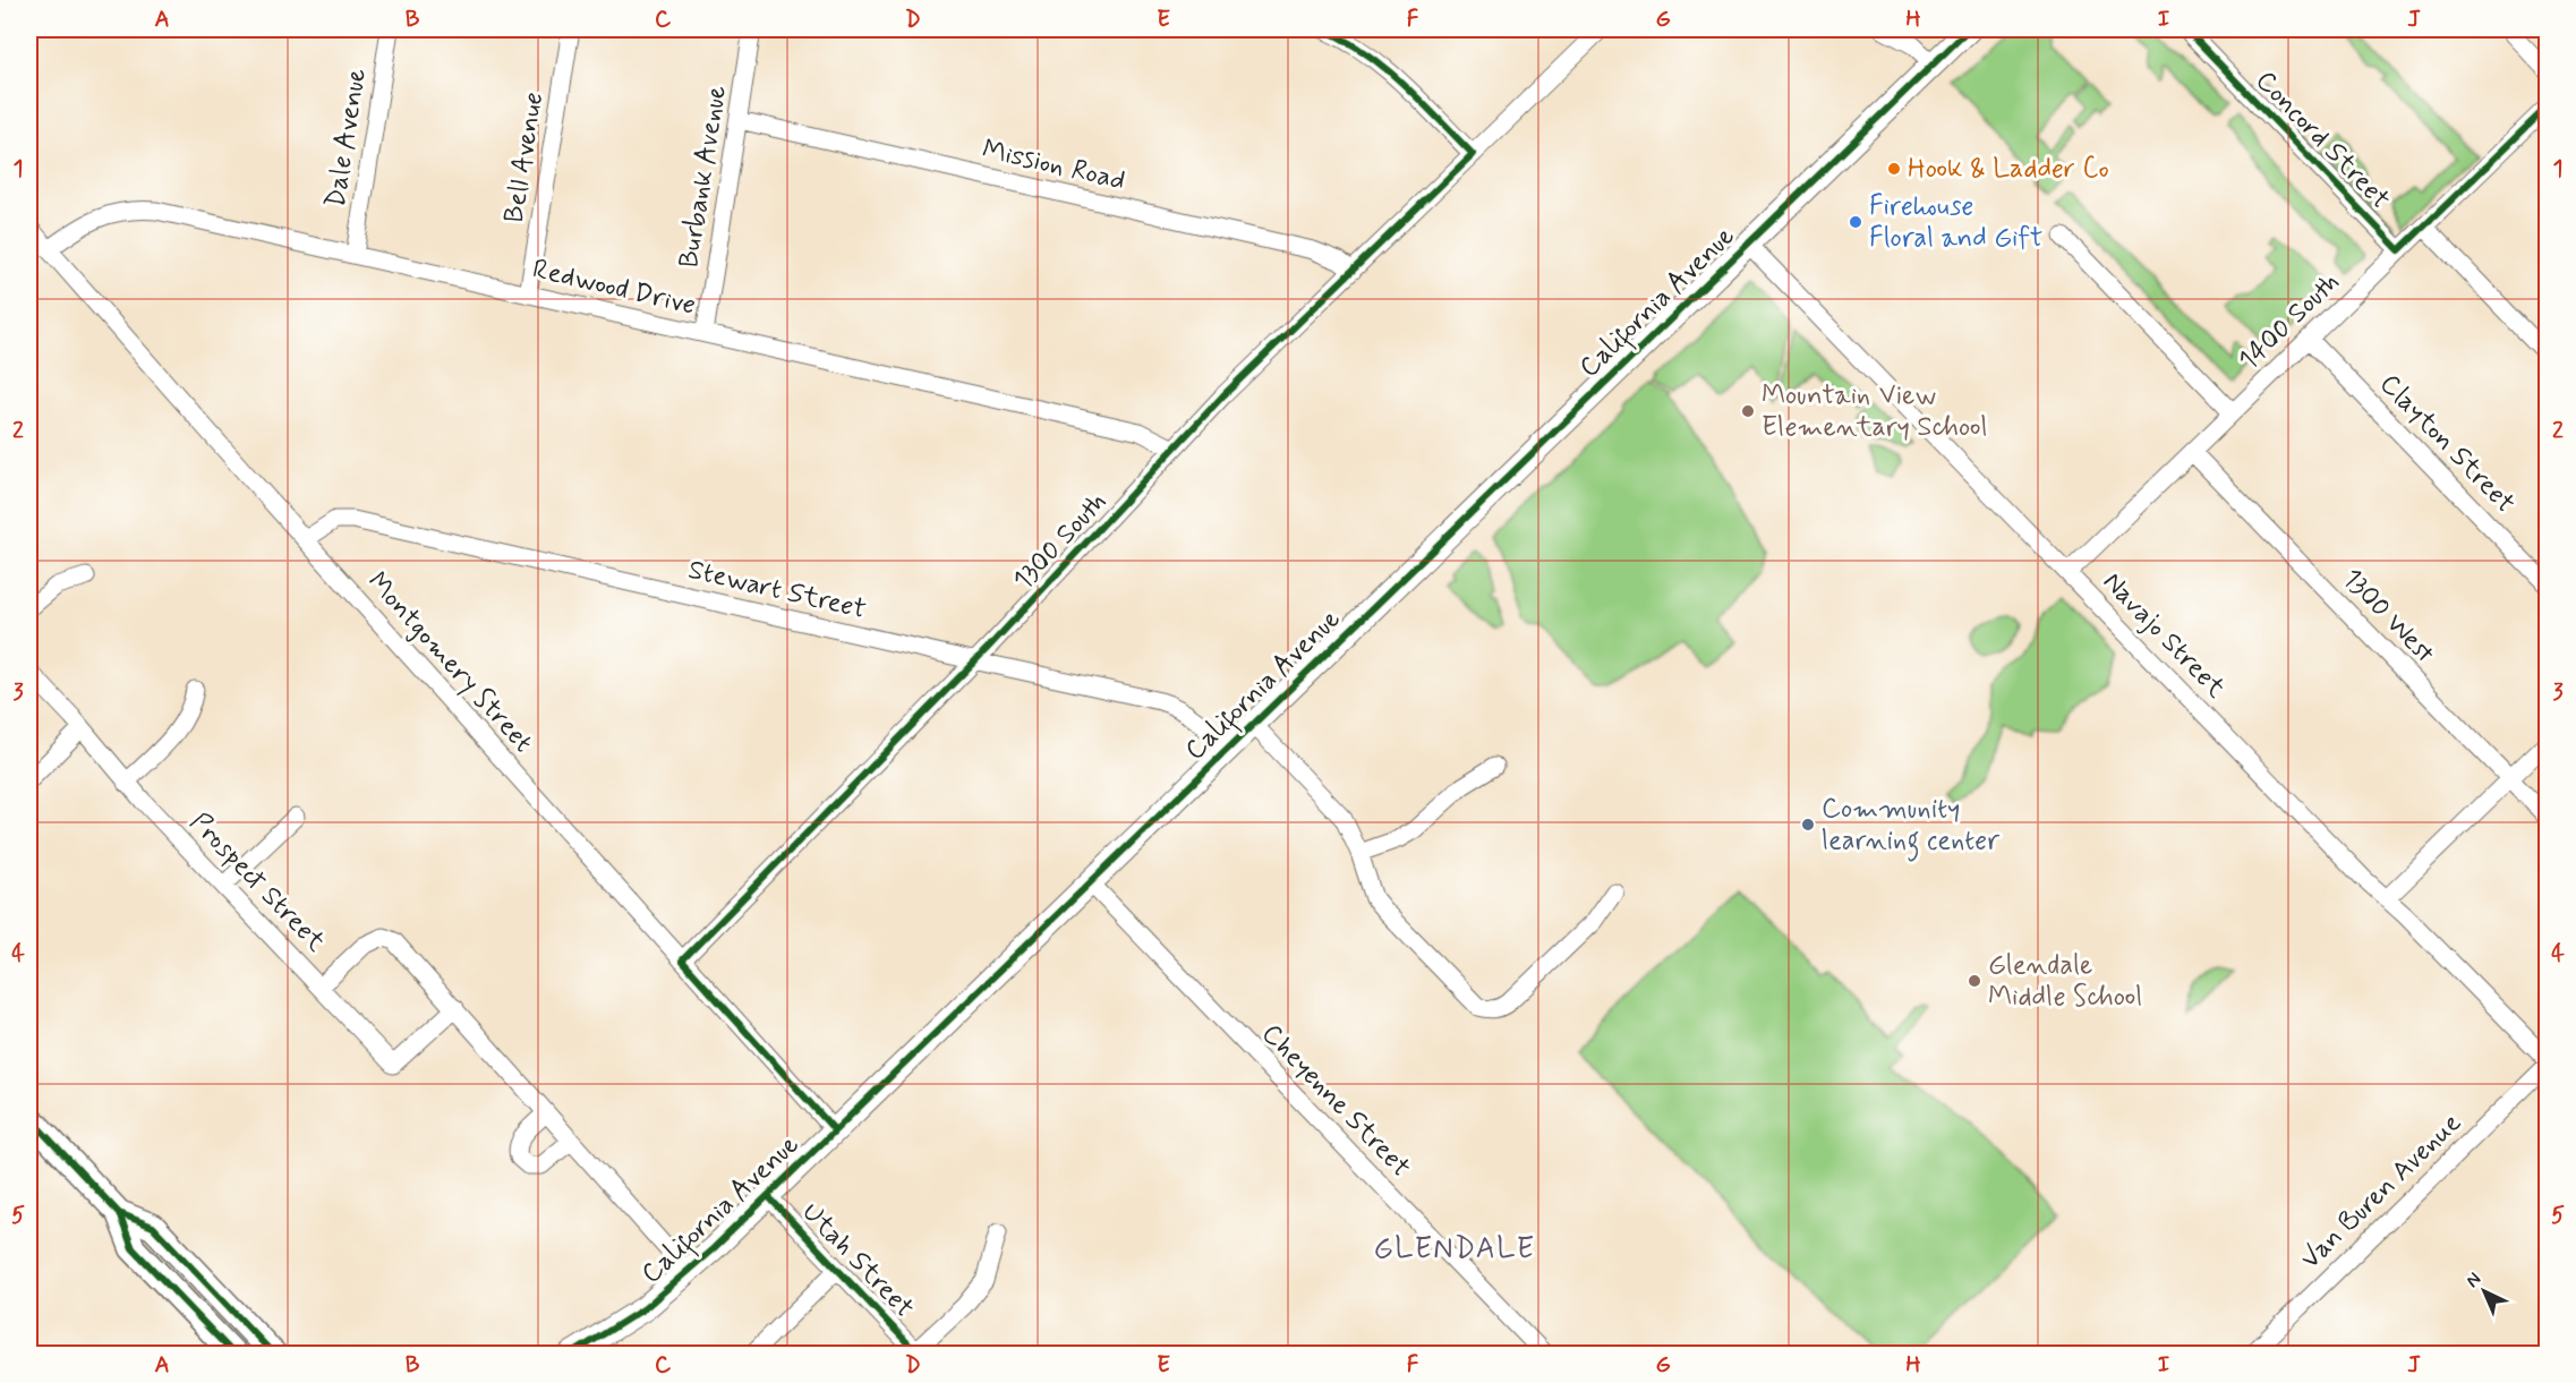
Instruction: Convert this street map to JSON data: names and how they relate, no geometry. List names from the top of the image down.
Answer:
{
  "streets": {
    "main road": ["California Avenue"],
    "street": [
      "Dale Avenue",
      "Concord Street",
      "Bell Avenue",
      "Mission Road",
      "Burbank Avenue",
      "Redwood Drive",
      "1400 South",
      "Clayton Street",
      "1300 South",
      "Stewart Street",
      "1300 West",
      "Navajo Street",
      "Montgomery Street",
      "Prospect Street",
      "Cheyenne Street",
      "Van Buren Avenue",
      "Utah Street"
    ]
  },
  "crossings": [
    ["Dale Avenue", "Redwood Drive"],
    ["Concord Street", "1400 South"],
    ["Bell Avenue", "Redwood Drive"],
    ["Mission Road", "Burbank Avenue"],
    ["Mission Road", "1300 South"],
    ["Burbank Avenue", "Redwood Drive"],
    ["Redwood Drive", "1300 South"],
    ["Redwood Drive", "Montgomery Street"],
    ["California Avenue", "Stewart Street"],
    ["California Avenue", "Navajo Street"],
    ["California Avenue", "Montgomery Street"],
    ["California Avenue", "Cheyenne Street"],
    ["California Avenue", "Utah Street"],
    ["1400 South", "Clayton Street"],
    ["1400 South", "1300 West"],
    ["1400 South", "Navajo Street"],
    ["1300 South", "Stewart Street"],
    ["1300 South", "Montgomery Street"],
    ["Stewart Street", "Montgomery Street"]
  ],
  "districts": ["GLENDALE"],
  "places": [
    "Hook & Ladder Co",
    "Firehouse Floral and Gift",
    "Mountain View Elementary School",
    "Community learning center",
    "Glendale Middle School"
  ],
  "north": "top left",
  "grid": {
    "columns": [
      "A",
      "B",
      "C",
      "D",
      "E",
      "F",
      "G",
      "H",
      "I",
      "J"
    ],
    "rows": [
      "1",
      "2",
      "3",
      "4",
      "5"
    ]
  }
}
